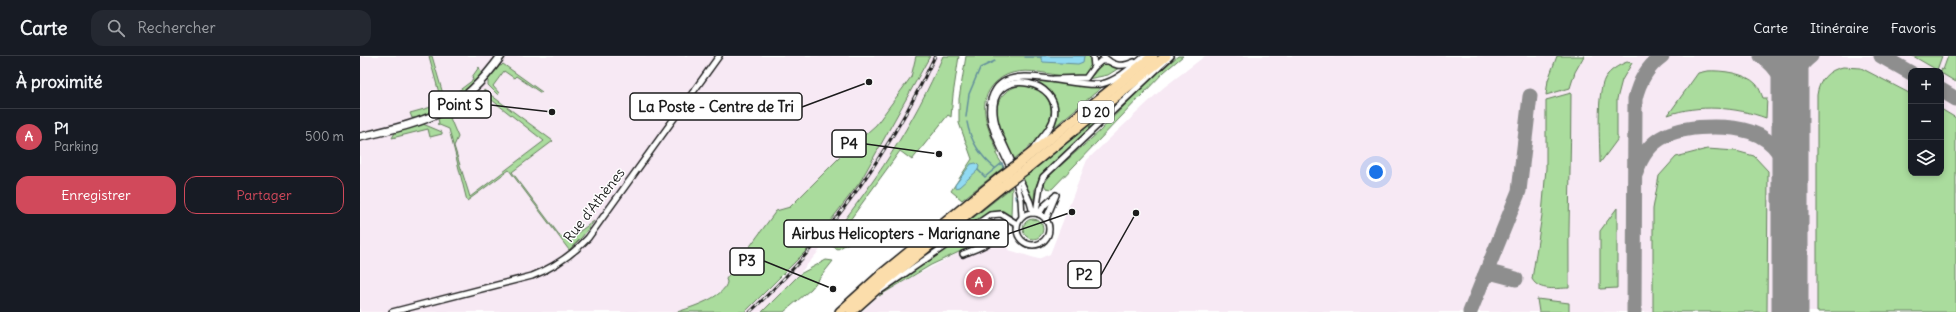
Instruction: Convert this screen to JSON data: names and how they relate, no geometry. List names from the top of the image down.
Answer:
{
  "streets": {
    "highway": ["D 20"],
    "street": ["Rue d'Athènes"]
  },
  "places": [
    "La Poste - Centre de Tri",
    "Point S",
    "P4",
    "Airbus Helicopters - Marignane",
    "P2",
    "P3"
  ],
  "page": {
    "header": "Carte",
    "search": "Rechercher",
    "nav": ["Carte", "Itinéraire", "Favoris"],
    "heading": "À proximité",
    "map_buttons": ["+", "−"],
    "list": [
      {
        "mark": "A",
        "name": "P1",
        "note": "Parking",
        "value": "500 m"
      }
    ],
    "buttons": ["Enregistrer", "Partager"],
    "pins": "A"
  }
}
